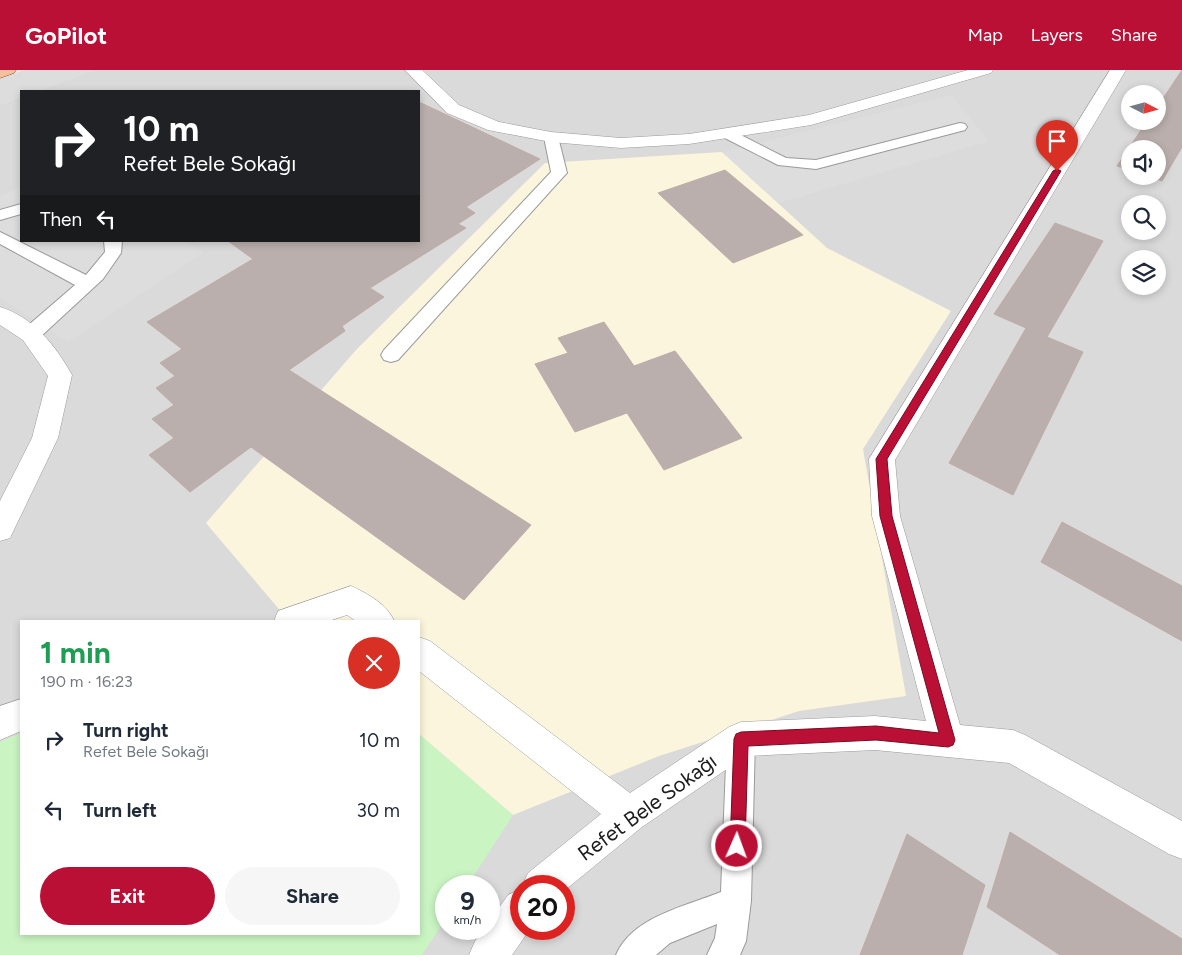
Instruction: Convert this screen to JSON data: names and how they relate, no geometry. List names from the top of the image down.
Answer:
{
  "streets": {
    "street": ["Refet Bele Sokağı"]
  },
  "north": "right",
  "page": {
    "header": "GoPilot",
    "nav": ["Map", "Layers", "Share"],
    "turn": ["10 m", "Refet Bele Sokağı"],
    "then": "Then",
    "heading": ["1 min", "190 m · 16:23"],
    "list": [
      {
        "name": "Turn right",
        "note": "Refet Bele Sokağı",
        "value": "10 m"
      },
      {
        "name": "Turn left",
        "value": "30 m"
      }
    ],
    "buttons": ["Exit", "Share"],
    "speed": "9 km/h",
    "limit": "20"
  }
}
